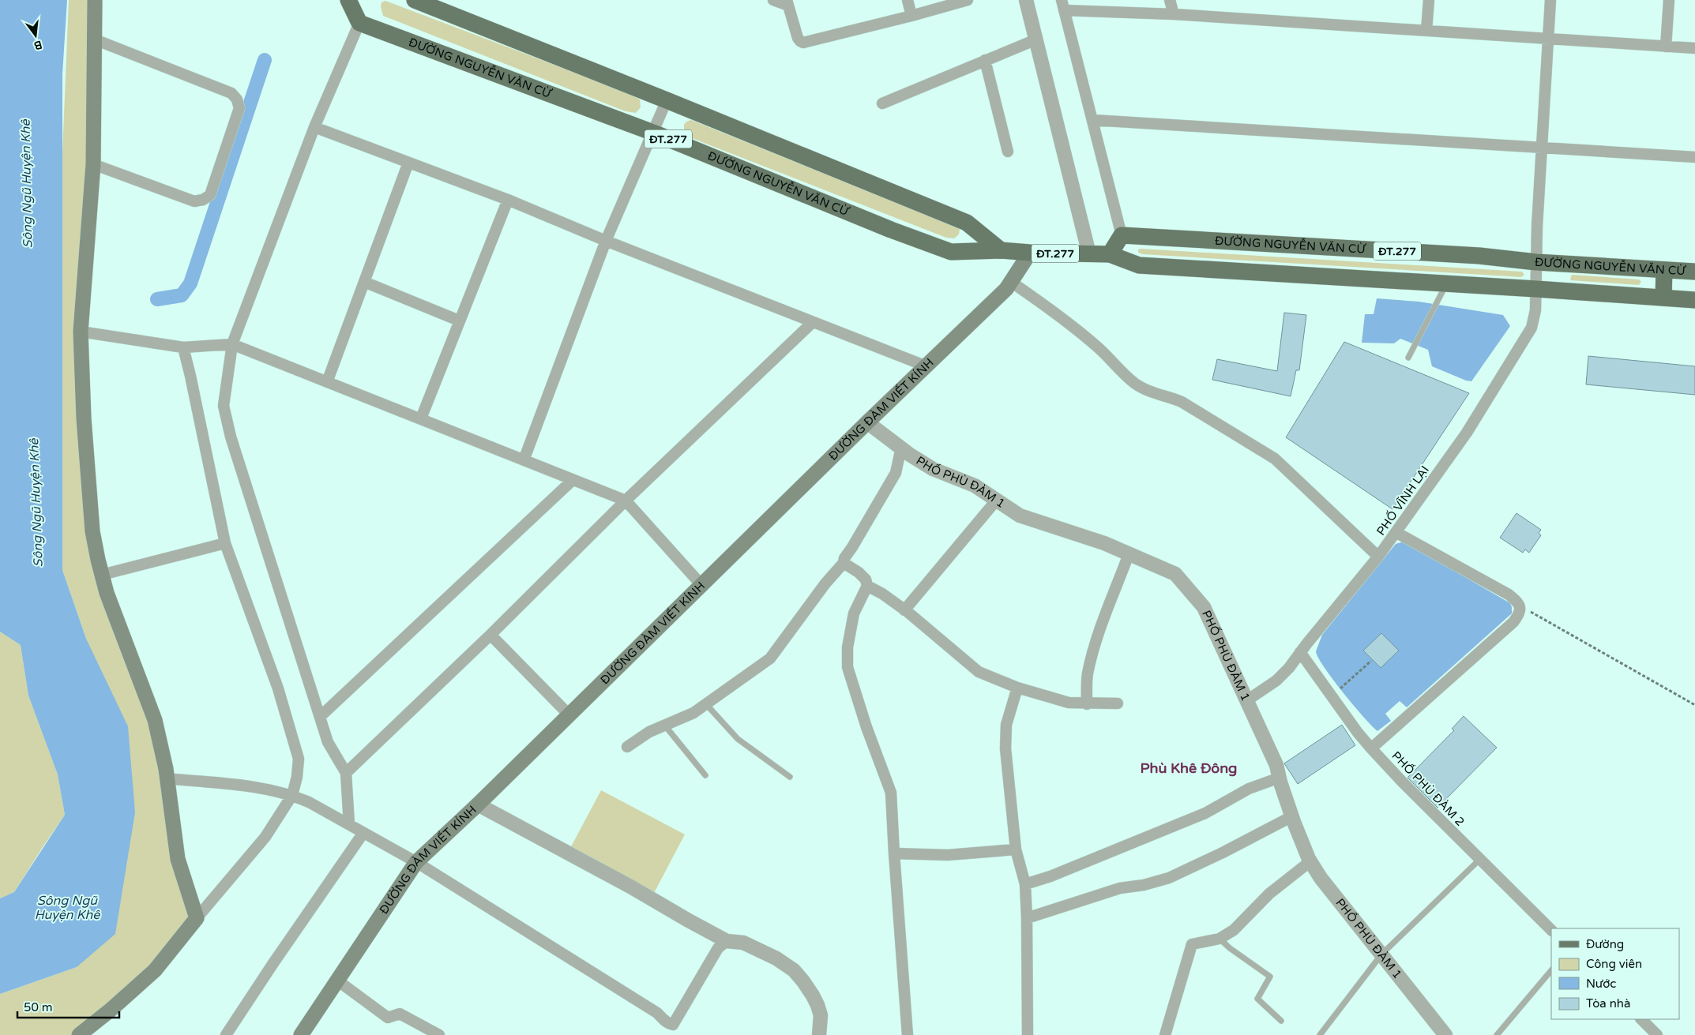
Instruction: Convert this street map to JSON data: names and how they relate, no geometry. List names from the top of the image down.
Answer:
{
  "streets": {
    "main road": ["ĐƯỜNG NGUYỄN VĂN CỪ", "ĐT.277", "ĐƯỜNG ĐÀM VIẾT KÍNH"],
    "street": ["PHỐ PHÙ ĐÀM 1", "PHỐ VĨNH LẠI", "PHỐ PHÙ ĐÀM 2"]
  },
  "crossings": [
    ["ĐƯỜNG NGUYỄN VĂN CỪ", "ĐƯỜNG ĐÀM VIẾT KÍNH"],
    ["ĐƯỜNG NGUYỄN VĂN CỪ", "PHỐ VĨNH LẠI"],
    ["ĐƯỜNG ĐÀM VIẾT KÍNH", "PHỐ PHÙ ĐÀM 1"],
    ["PHỐ PHÙ ĐÀM 1", "PHỐ VĨNH LẠI"],
    ["PHỐ VĨNH LẠI", "PHỐ PHÙ ĐÀM 2"]
  ],
  "districts": ["Phù Khê Đông"],
  "water": ["Sông Ngũ Huyện Khê"],
  "legend": [
    "Đường",
    "Công viên",
    "Nước",
    "Tòa nhà"
  ],
  "scale_bar": "50 m",
  "north": "bottom"
}
